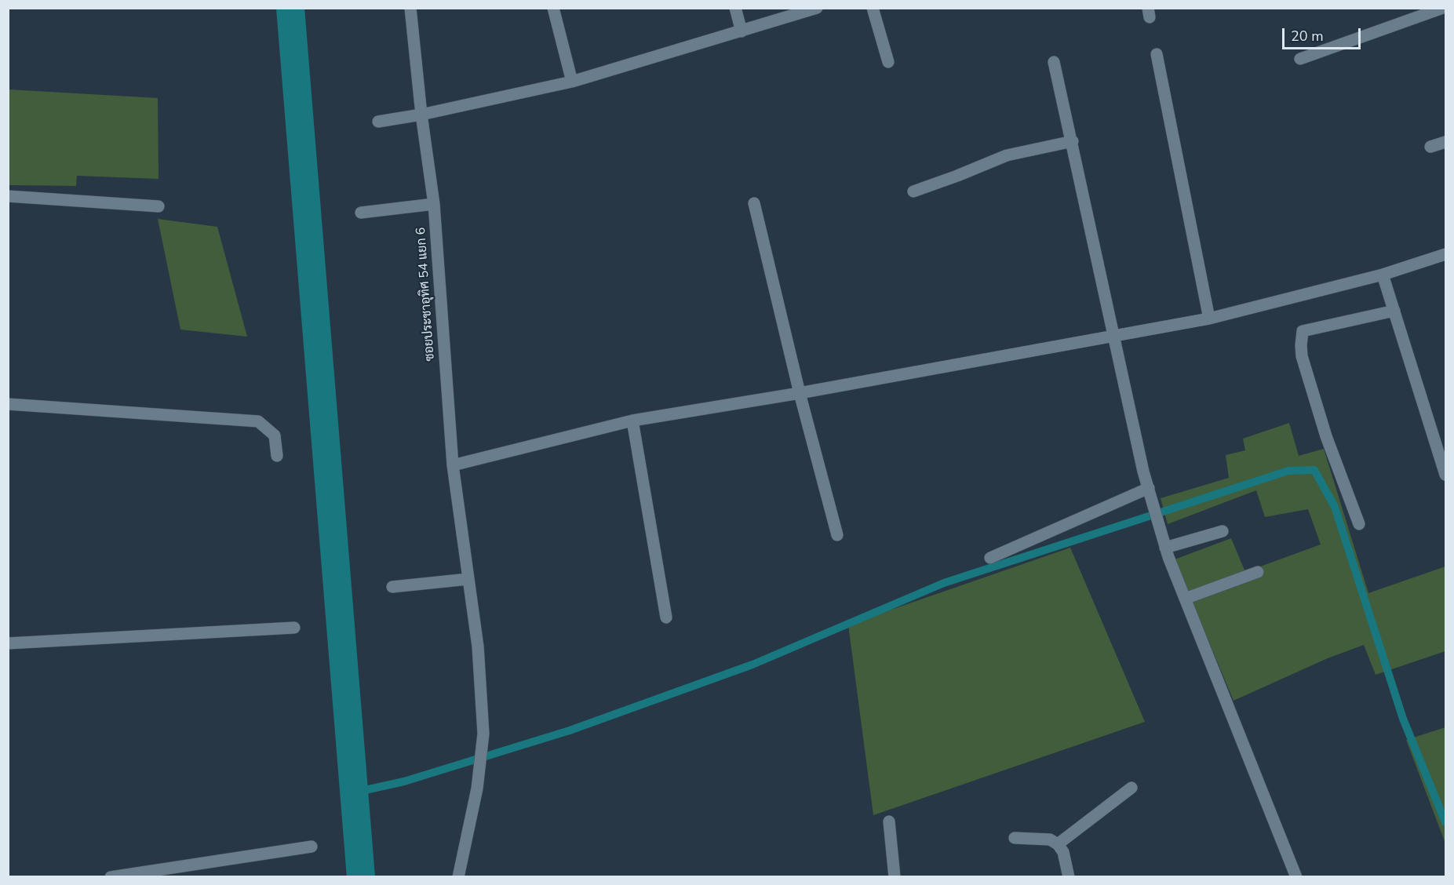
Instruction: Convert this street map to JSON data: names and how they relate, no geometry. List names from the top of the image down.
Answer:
{
  "streets": {
    "street": ["ซอยประชาอุทิศ 54 แยก 6"]
  },
  "scale_bar": "20 m"
}
